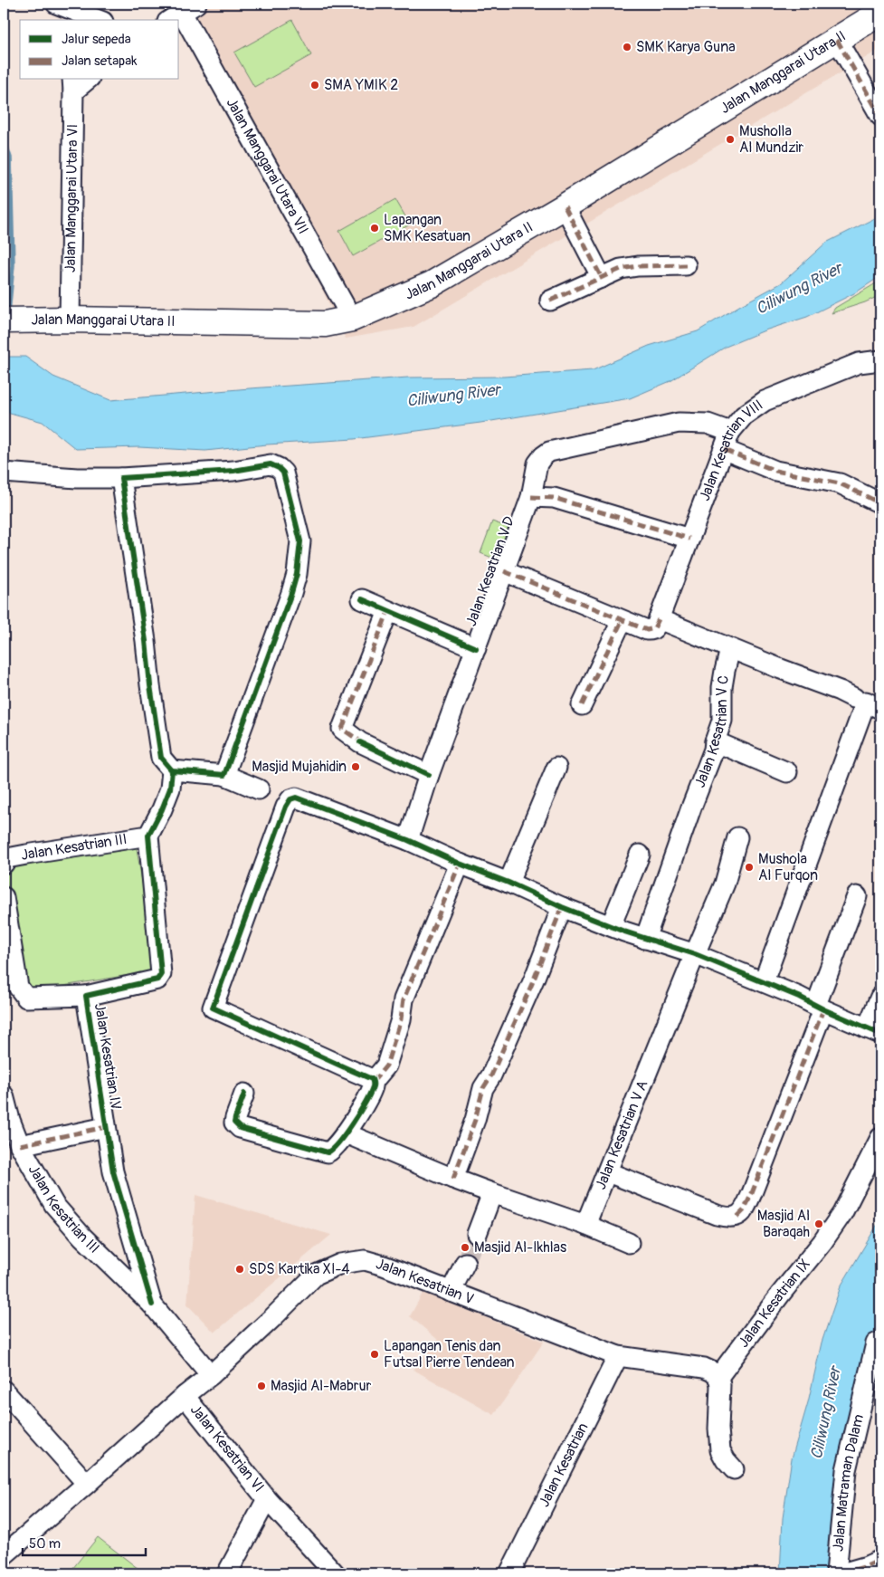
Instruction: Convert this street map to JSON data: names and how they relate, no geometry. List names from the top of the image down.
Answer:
{
  "streets": {
    "street": [
      "Jalan Manggarai Utara II",
      "Jalan Manggarai Utara VII",
      "Jalan Manggarai Utara VI",
      "Jalan Kesatrian VIII",
      "Jalan Kesatrian V D",
      "Jalan Kesatrian V C",
      "Jalan Kesatrian III",
      "Jalan Kesatrian IV",
      "Jalan Kesatrian V A",
      "Jalan Kesatrian V",
      "Jalan Kesatrian IX",
      "Jalan Kesatrian VI",
      "Jalan Kesatrian",
      "Jalan Matraman Dalam"
    ]
  },
  "crossings": [
    ["Jalan Manggarai Utara II", "Jalan Manggarai Utara VII"],
    ["Jalan Manggarai Utara II", "Jalan Manggarai Utara VI"],
    ["Jalan Kesatrian VIII", "Jalan Kesatrian V D"],
    ["Jalan Kesatrian III", "Jalan Kesatrian IV"],
    ["Jalan Kesatrian V", "Jalan Kesatrian VI"],
    ["Jalan Kesatrian V", "Jalan Kesatrian"]
  ],
  "water": ["Ciliwung River"],
  "places": [
    "SMK Karya Guna",
    "SMA YMIK 2",
    "Musholla Al Mundzir",
    "Lapangan SMK Kesatuan",
    "Masjid Mujahidin",
    "Mushola Al Furqon",
    "Masjid Al Baraqah",
    "Masjid Al-Ikhlas",
    "SDS Kartika XI-4",
    "Lapangan Tenis dan Futsal Pierre Tendean",
    "Masjid Al-Mabrur"
  ],
  "legend": ["Jalur sepeda", "Jalan setapak"],
  "scale_bar": "50 m"
}
